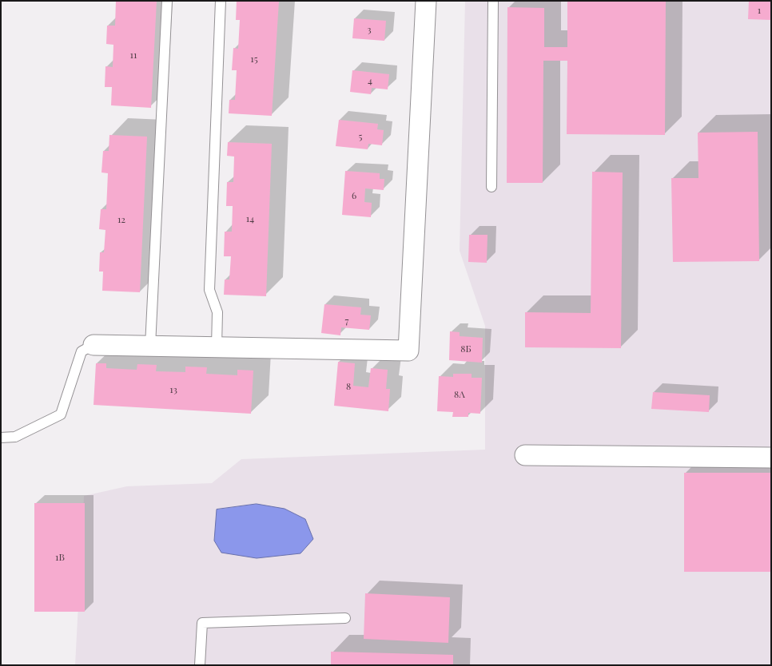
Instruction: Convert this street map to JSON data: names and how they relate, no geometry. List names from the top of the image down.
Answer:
{
  "house_numbers": [
    "1",
    "3",
    "11",
    "15",
    "4",
    "5",
    "6",
    "14",
    "12",
    "7",
    "8Б",
    "8",
    "13",
    "8А",
    "1В"
  ]
}
